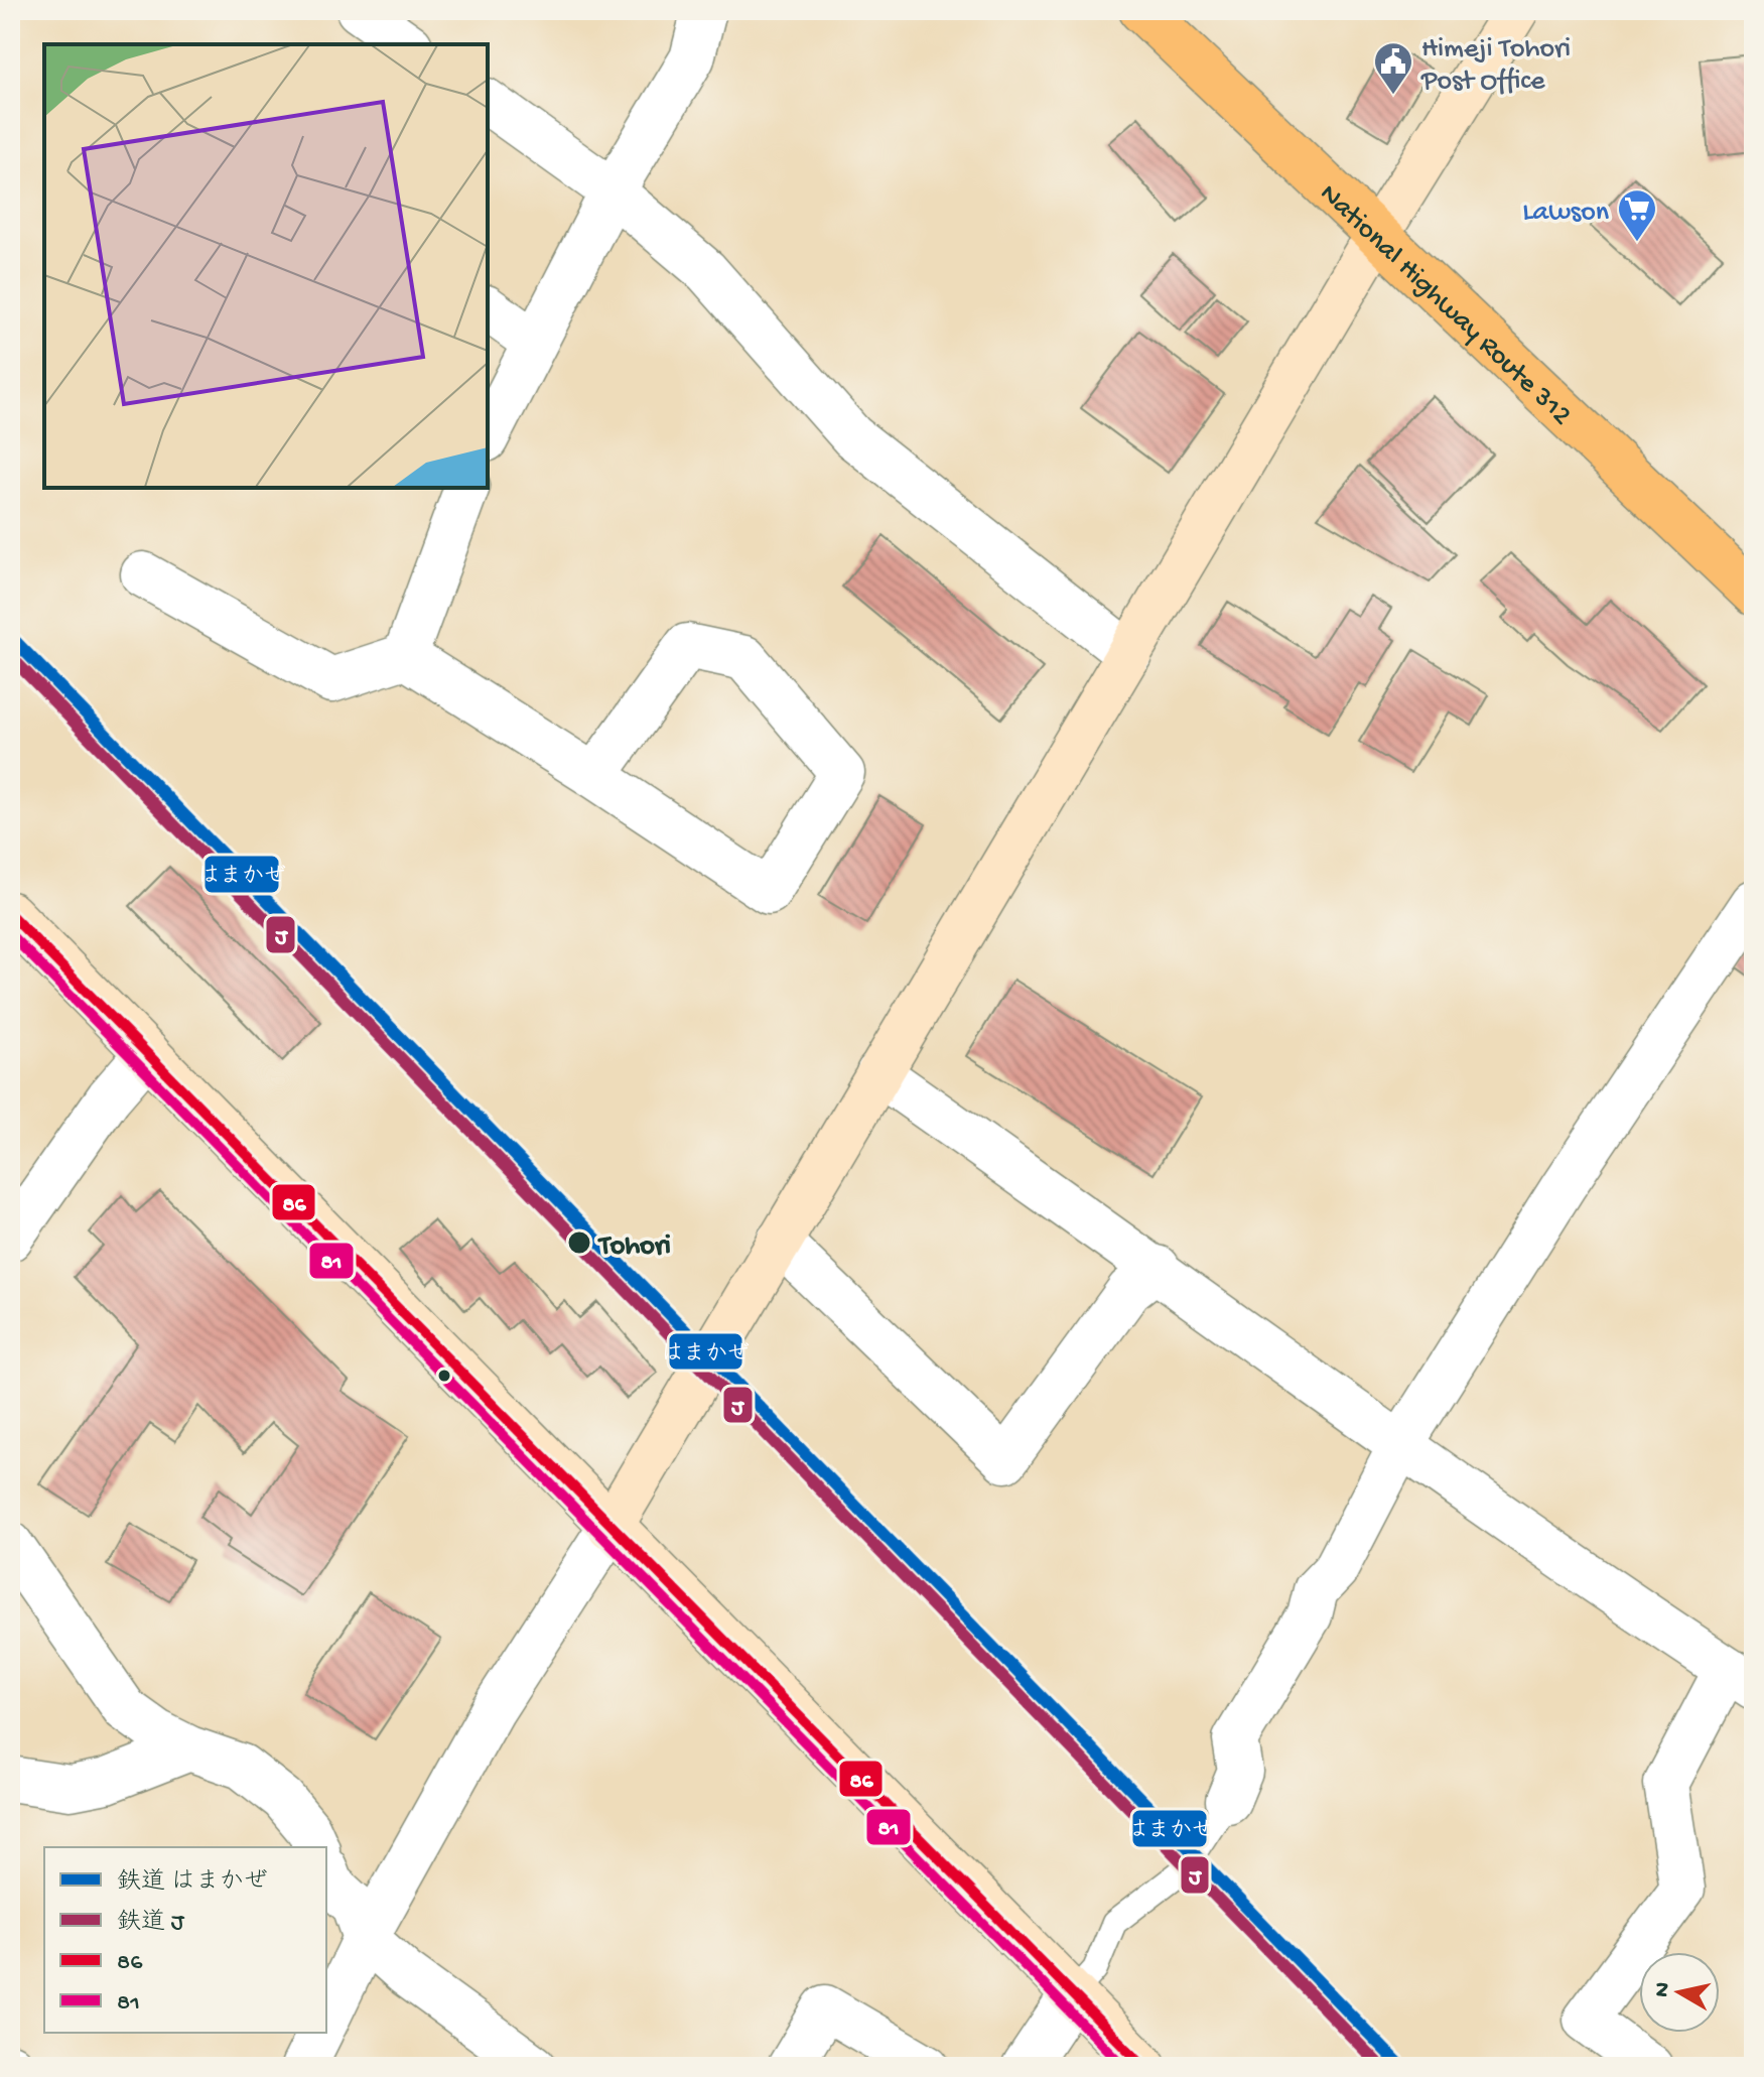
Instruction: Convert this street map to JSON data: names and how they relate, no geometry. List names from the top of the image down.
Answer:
{
  "streets": {
    "highway": ["National Highway Route 312"]
  },
  "places": {
    "public building": ["Himeji Tohori Post Office"],
    "supermarket": ["Lawson"],
    "other": ["Tohori"]
  },
  "lines": [
    "rail line はまかぜ",
    "rail line J",
    "transit line 86",
    "transit line 81"
  ],
  "legend": [
    "鉄道 はまかぜ",
    "鉄道 J",
    "86",
    "81"
  ],
  "north": "left"
}
